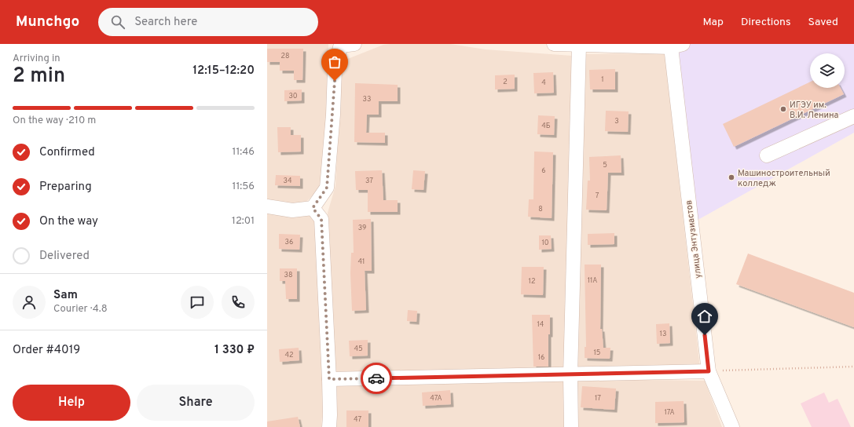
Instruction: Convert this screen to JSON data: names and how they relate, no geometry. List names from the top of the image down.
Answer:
{
  "streets": {
    "street": ["улица Энтузиастов"]
  },
  "places": ["ИГЭУ им. В.И. Ленина", "Машиностроительный колледж"],
  "house_numbers": [
    "28",
    "1",
    "2",
    "4",
    "30",
    "33",
    "3",
    "4Б",
    "5",
    "6",
    "34",
    "37",
    "7",
    "8",
    "39",
    "36",
    "10",
    "41",
    "38",
    "11А",
    "12",
    "14",
    "13",
    "45",
    "15",
    "42",
    "16",
    "47А",
    "17",
    "17А",
    "47"
  ],
  "page": {
    "header": "Munchgo",
    "search": "Search here",
    "nav": ["Map", "Directions", "Saved"],
    "heading": ["2 min", "Arriving in", "12:15–12:20"],
    "panel": [
      "Sam",
      "Courier · 4.8",
      "Order #4019",
      "1 330 ₽"
    ],
    "bar": "On the way · 210 m",
    "list": [
      ["Confirmed", "11:46"],
      ["Preparing", "11:56"],
      ["On the way", "12:01"],
      "Delivered"
    ],
    "buttons": ["Help", "Share"]
  }
}
